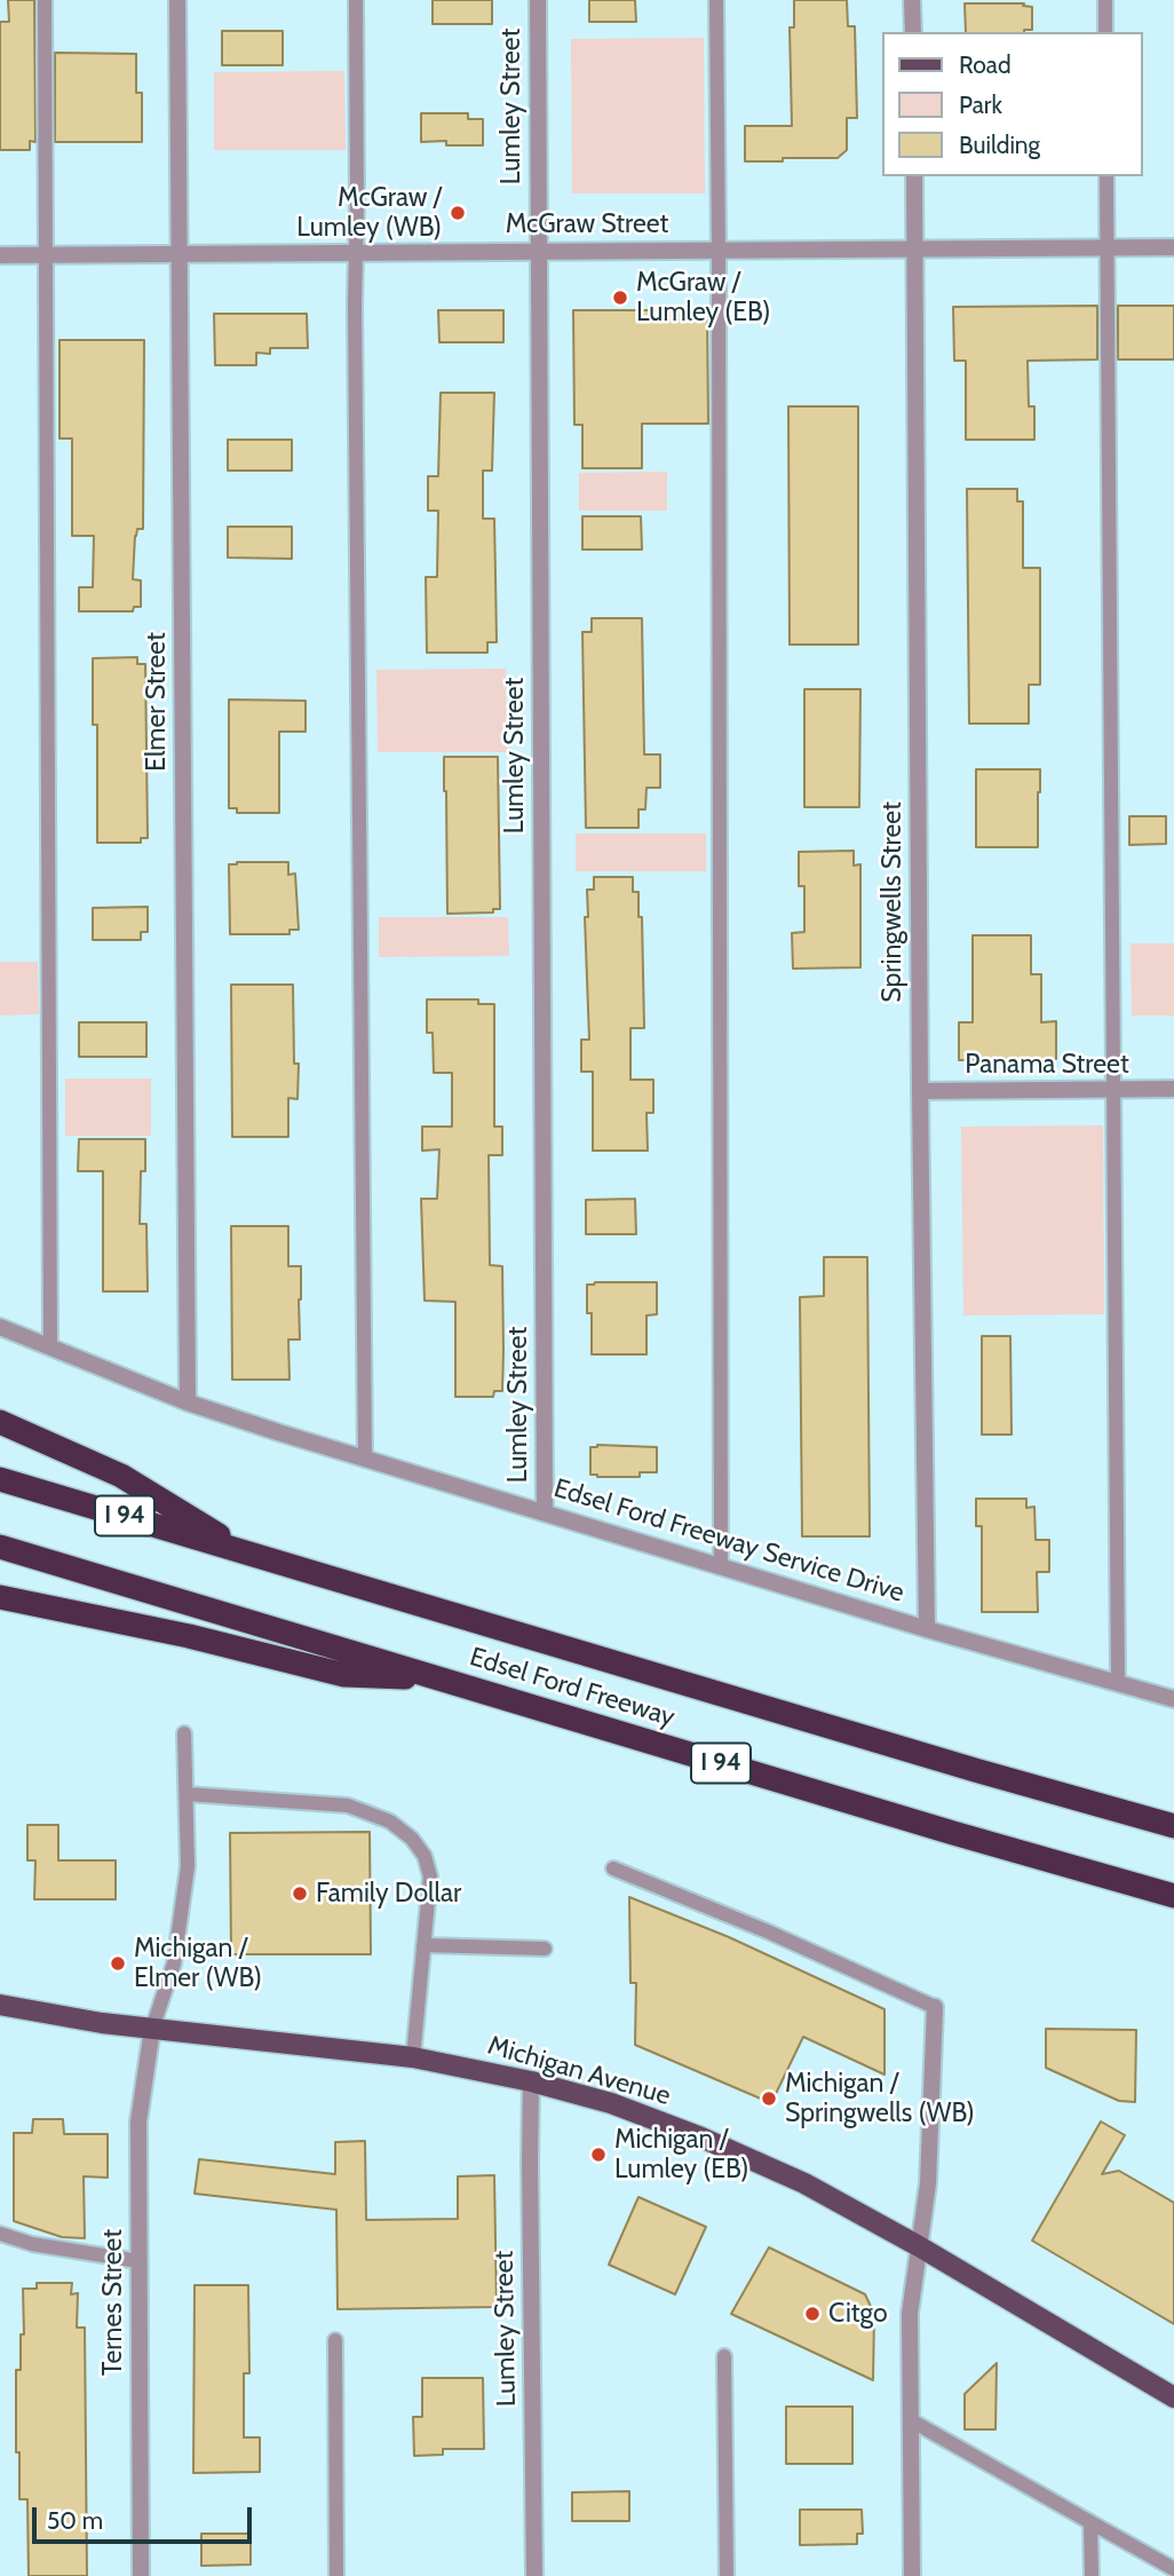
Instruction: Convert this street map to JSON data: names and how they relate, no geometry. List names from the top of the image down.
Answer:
{
  "streets": {
    "highway": ["I 94", "Edsel Ford Freeway"],
    "main road": ["Michigan Avenue"],
    "street": [
      "Lumley Street",
      "McGraw Street",
      "Elmer Street",
      "Springwells Street",
      "Panama Street",
      "Edsel Ford Freeway Service Drive",
      "Ternes Street"
    ]
  },
  "crossings": [
    ["Lumley Street", "McGraw Street"],
    ["Lumley Street", "Edsel Ford Freeway Service Drive"],
    ["Lumley Street", "Michigan Avenue"],
    ["McGraw Street", "Elmer Street"],
    ["McGraw Street", "Springwells Street"],
    ["Elmer Street", "Edsel Ford Freeway Service Drive"],
    ["Springwells Street", "Panama Street"],
    ["Springwells Street", "Edsel Ford Freeway Service Drive"],
    ["Michigan Avenue", "Ternes Street"]
  ],
  "places": [
    "McGraw / Lumley (WB)",
    "McGraw / Lumley (EB)",
    "Family Dollar",
    "Michigan / Elmer (WB)",
    "Michigan / Springwells (WB)",
    "Michigan / Lumley (EB)",
    "Citgo"
  ],
  "legend": ["Road", "Park", "Building"],
  "scale_bar": "50 m"
}
